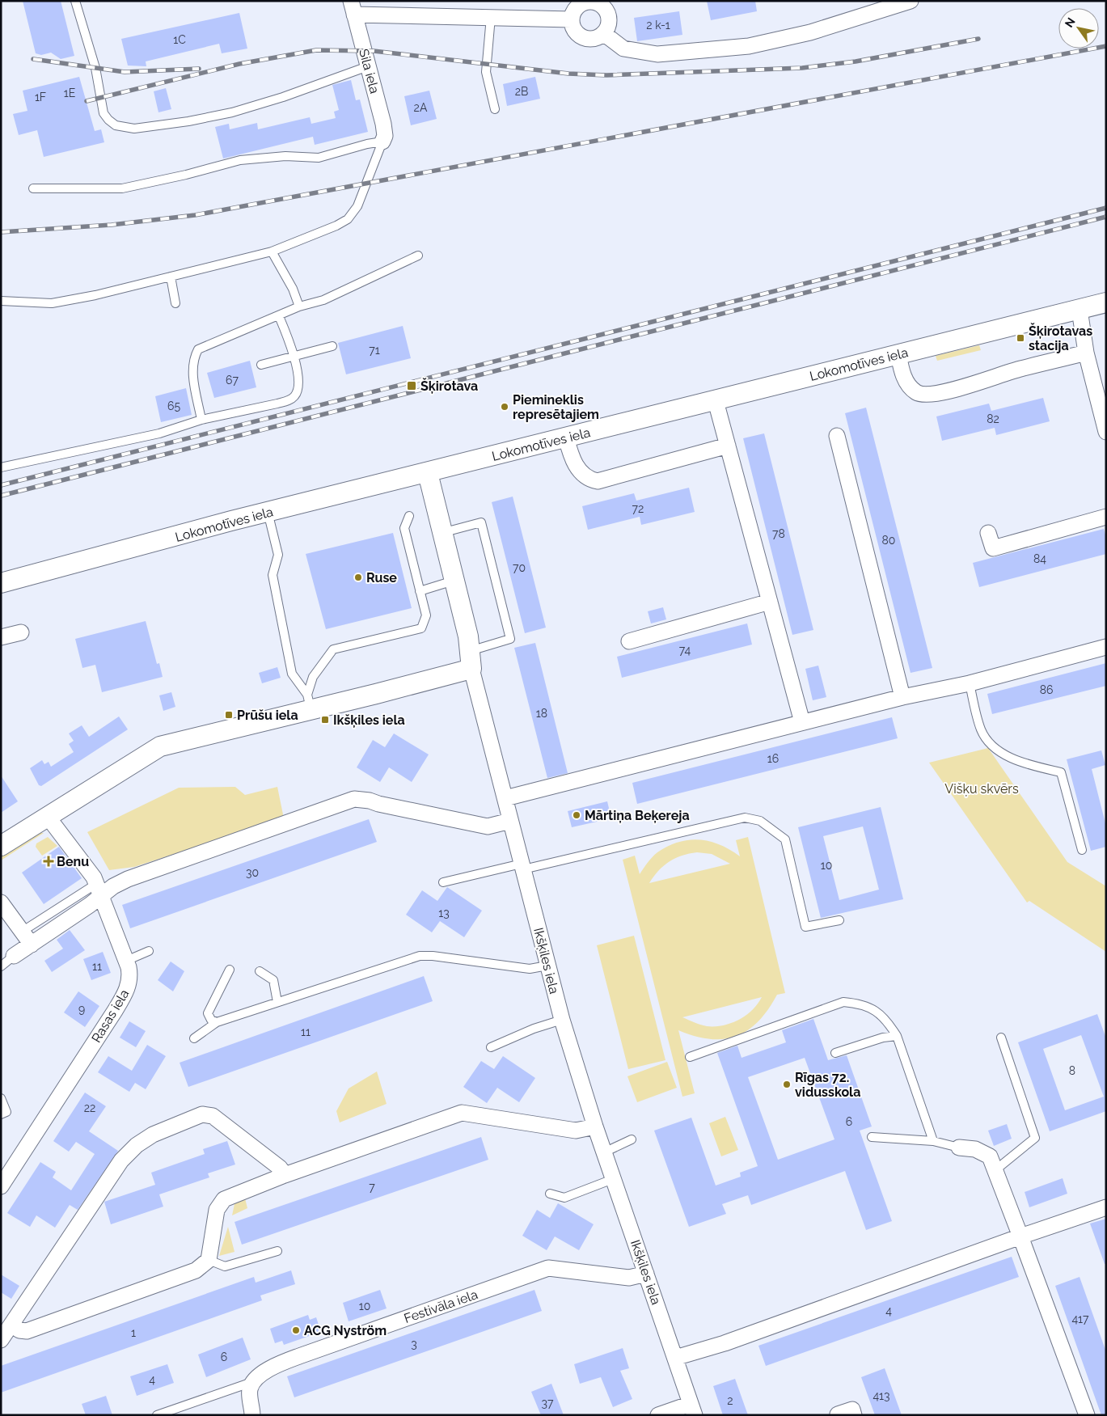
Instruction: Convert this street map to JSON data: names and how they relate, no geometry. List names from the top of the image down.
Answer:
{
  "streets": {
    "street": [
      "Sila iela",
      "Lokomotīves iela",
      "Ikšķiles iela",
      "Rasas iela",
      "Festivāla iela"
    ]
  },
  "crossings": [
    ["Lokomotīves iela", "Ikšķiles iela"],
    ["Ikšķiles iela", "Festivāla iela"]
  ],
  "parks": ["Višķu skvērs"],
  "places": {
    "transit": [
      "Šķirotavas stacija",
      "Šķirotava",
      "Prūšu iela",
      "Ikšķiles iela"
    ],
    "other": [
      "Piemineklis represētajiem",
      "Ruse",
      "Mārtiņa Beķereja",
      "Rīgas 72. vidusskola",
      "ACG Nyström"
    ],
    "health": ["Benu"]
  },
  "house_numbers": [
    "2 k-1",
    "1C",
    "2B",
    "1E",
    "1F",
    "2A",
    "71",
    "67",
    "65",
    "82",
    "72",
    "78",
    "80",
    "84",
    "70",
    "74",
    "86",
    "18",
    "16",
    "10",
    "30",
    "13",
    "11",
    "9",
    "11",
    "8",
    "22",
    "6",
    "7",
    "10",
    "4",
    "417",
    "1",
    "3",
    "6",
    "4",
    "413",
    "2",
    "37"
  ],
  "north": "top left"
}
